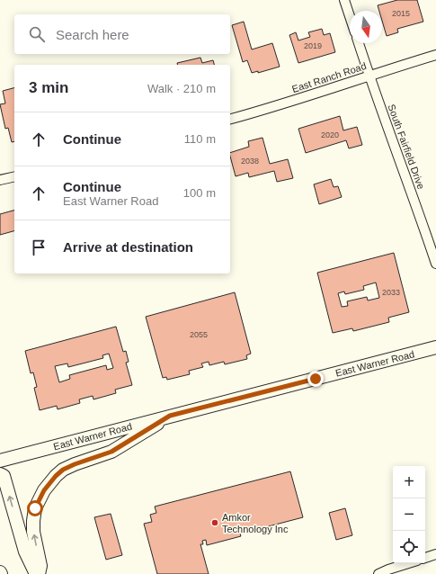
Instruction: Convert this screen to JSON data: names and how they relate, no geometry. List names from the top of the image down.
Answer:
{
  "streets": {
    "main road": ["East Warner Road"],
    "street": ["East Ranch Road", "South Fairfield Drive"]
  },
  "crossings": [
    ["East Ranch Road", "South Fairfield Drive"]
  ],
  "places": ["Amkor Technology Inc"],
  "house_numbers": [
    "2015",
    "2019",
    "2020",
    "2038",
    "2033",
    "2055"
  ],
  "north": "bottom",
  "page": {
    "search": "Search here",
    "heading": ["3 min", "Walk · 210 m"],
    "list": [
      ["Continue", "110 m"],
      ["Continue", "East Warner Road", "100 m"],
      "Arrive at destination"
    ],
    "map_buttons": ["+", "−"]
  }
}
